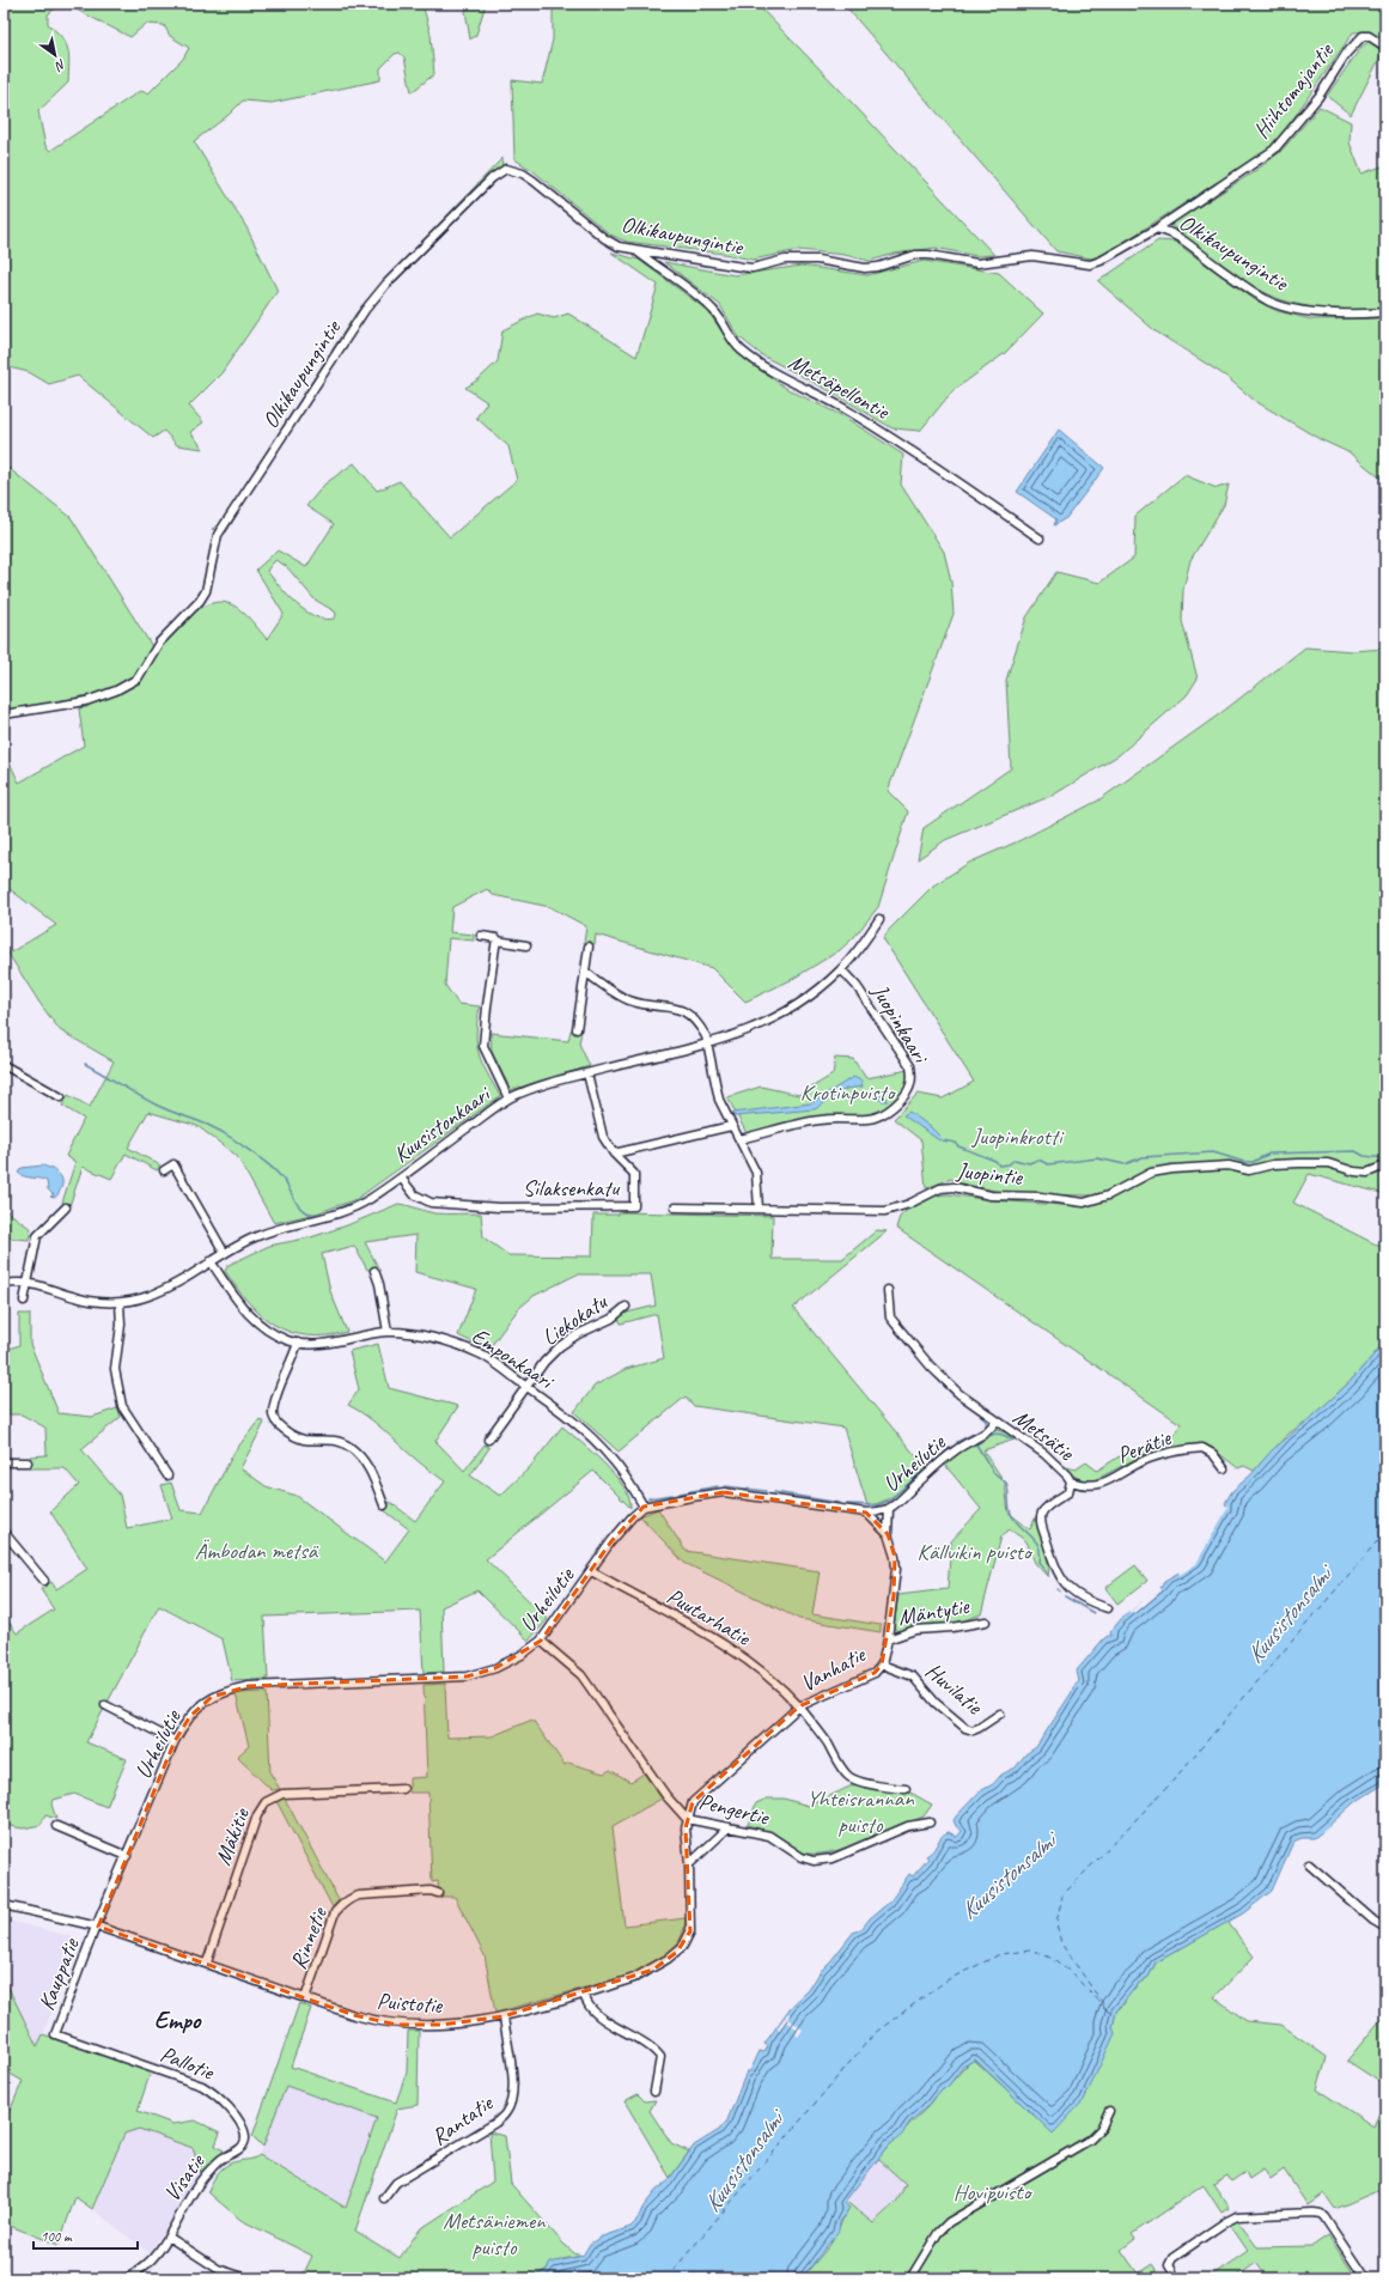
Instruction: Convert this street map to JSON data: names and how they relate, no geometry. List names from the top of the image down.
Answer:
{
  "streets": {
    "street": [
      "Hiihtomajantie",
      "Olkikaupungintie",
      "Metsäpellontie",
      "Juopinkaari",
      "Kuusistonkaari",
      "Juopintie",
      "Silaksenkatu",
      "Liekokatu",
      "Emponkaari",
      "Metsätie",
      "Perätie",
      "Urheilutie",
      "Mäntytie",
      "Puutarhatie",
      "Vanhatie",
      "Huvilatie",
      "Pengertie",
      "Mäkitie",
      "Rinnetie",
      "Kauppatie",
      "Puistotie",
      "Pallotie",
      "Rantatie",
      "Visatie"
    ]
  },
  "crossings": [
    ["Hiihtomajantie", "Olkikaupungintie"],
    ["Olkikaupungintie", "Metsäpellontie"],
    ["Juopinkaari", "Kuusistonkaari"],
    ["Kuusistonkaari", "Silaksenkatu"],
    ["Kuusistonkaari", "Emponkaari"],
    ["Liekokatu", "Emponkaari"],
    ["Emponkaari", "Urheilutie"],
    ["Metsätie", "Perätie"],
    ["Metsätie", "Urheilutie"],
    ["Urheilutie", "Puutarhatie"],
    ["Urheilutie", "Vanhatie"],
    ["Urheilutie", "Pengertie"],
    ["Urheilutie", "Kauppatie"],
    ["Urheilutie", "Puistotie"],
    ["Mäntytie", "Vanhatie"],
    ["Puutarhatie", "Vanhatie"],
    ["Vanhatie", "Huvilatie"],
    ["Vanhatie", "Pengertie"],
    ["Vanhatie", "Puistotie"],
    ["Pengertie", "Puistotie"],
    ["Mäkitie", "Puistotie"],
    ["Rinnetie", "Puistotie"],
    ["Kauppatie", "Puistotie"],
    ["Kauppatie", "Pallotie"],
    ["Puistotie", "Rantatie"],
    ["Pallotie", "Visatie"]
  ],
  "districts": ["Empo"],
  "water": ["Kuusistonsalmi"],
  "parks": [
    "Krotinpuisto",
    "Juopinkrotti",
    "Ämbodan metsä",
    "Källvikin puisto",
    "Yhteisrannan puisto",
    "Hovipuisto",
    "Metsäniemen puisto"
  ],
  "scale_bar": "100 m",
  "north": "bottom right"
}
